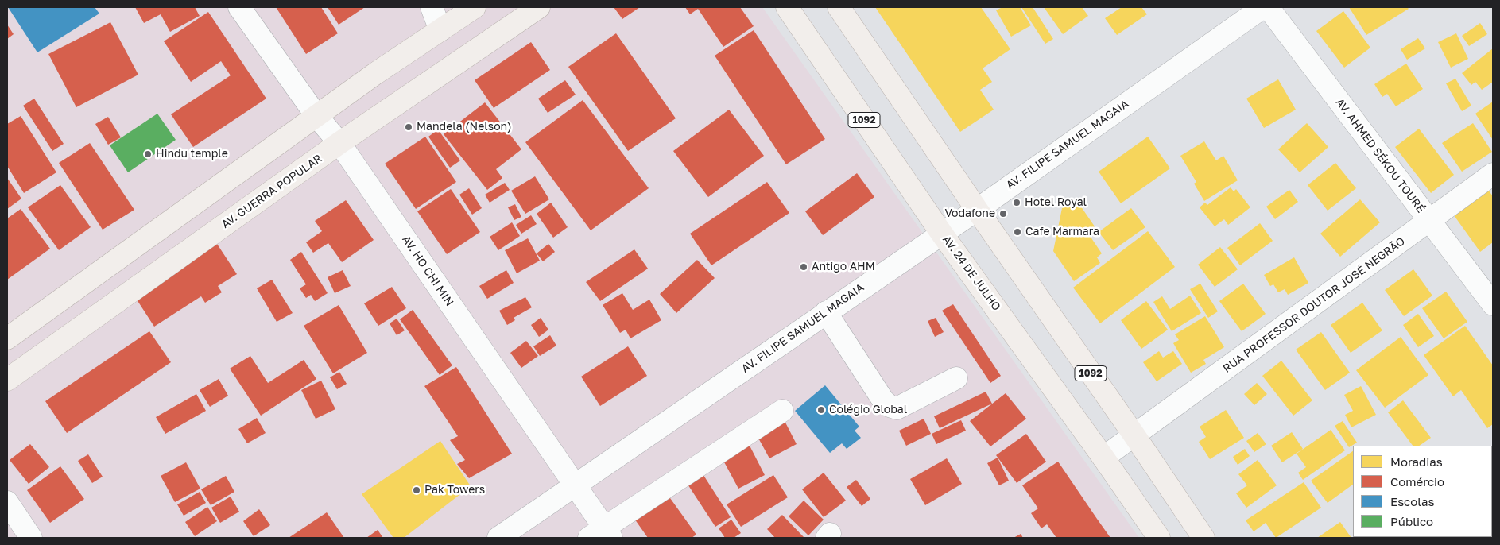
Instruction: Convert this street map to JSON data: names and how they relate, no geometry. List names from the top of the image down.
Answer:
{
  "streets": {
    "main road": ["1092", "AV. GUERRA POPULAR", "AV. 24 DE JULHO"],
    "street": [
      "AV. FILIPE SAMUEL MAGAIA",
      "AV. AHMED SÉKOU TOURÉ",
      "AV. HO CHI MIN",
      "RUA PROFESSOR DOUTOR JOSÉ NEGRÃO"
    ]
  },
  "crossings": [
    ["1092", "AV. FILIPE SAMUEL MAGAIA"],
    ["1092", "RUA PROFESSOR DOUTOR JOSÉ NEGRÃO"],
    ["AV. FILIPE SAMUEL MAGAIA", "AV. HO CHI MIN"],
    ["AV. FILIPE SAMUEL MAGAIA", "AV. 24 DE JULHO"],
    ["AV. AHMED SÉKOU TOURÉ", "RUA PROFESSOR DOUTOR JOSÉ NEGRÃO"],
    ["AV. GUERRA POPULAR", "AV. HO CHI MIN"],
    ["AV. 24 DE JULHO", "RUA PROFESSOR DOUTOR JOSÉ NEGRÃO"]
  ],
  "places": [
    "Mandela (Nelson)",
    "Hindu temple",
    "Hotel Royal",
    "Vodafone",
    "Cafe Marmara",
    "Antigo AHM",
    "Colégio Global",
    "Pak Towers"
  ],
  "legend": [
    "Moradias",
    "Comércio",
    "Escolas",
    "Público"
  ]
}
